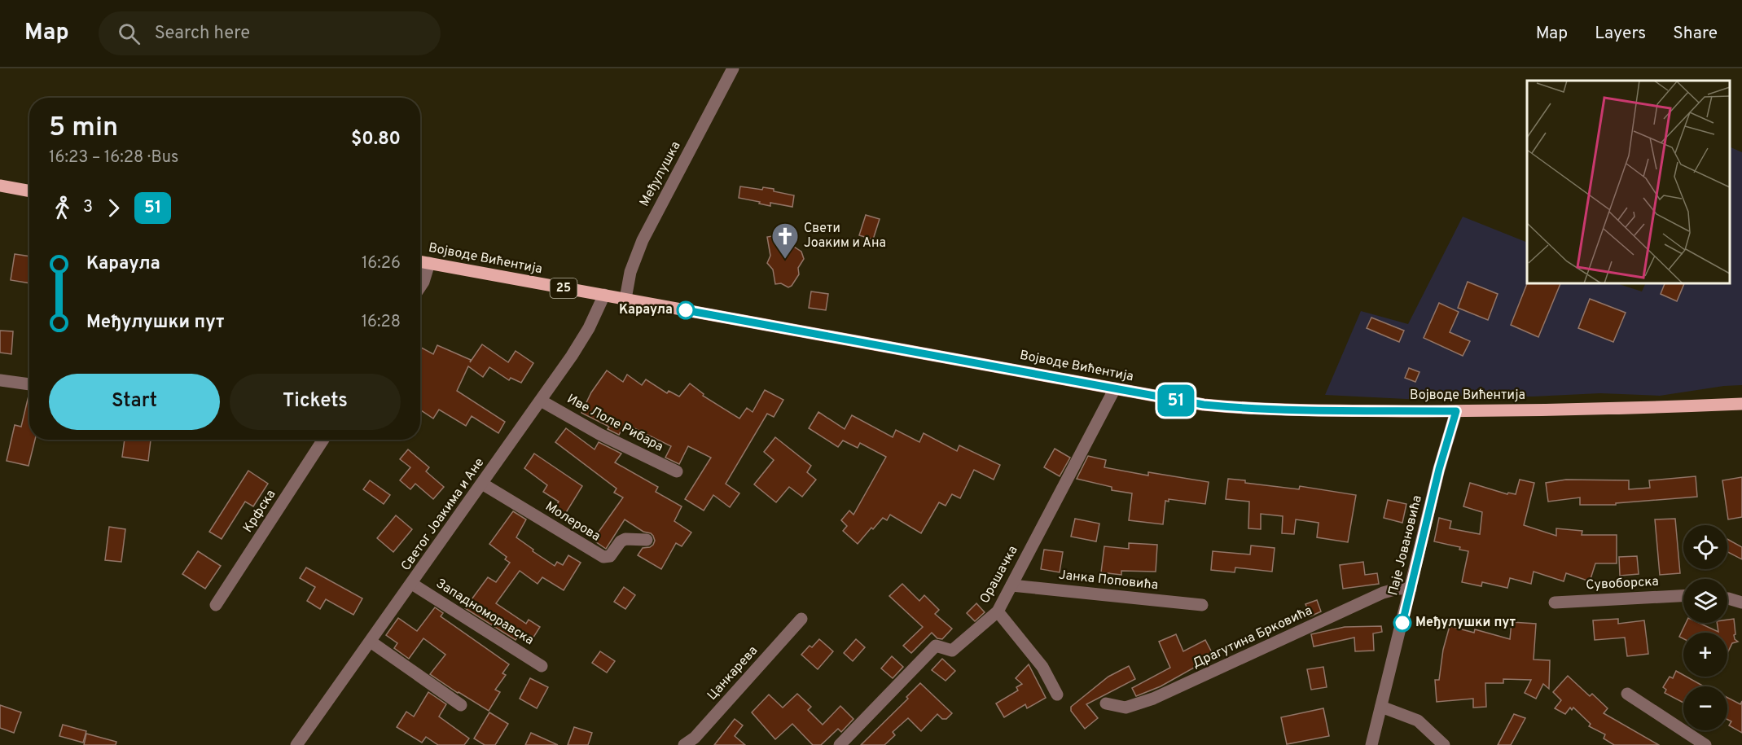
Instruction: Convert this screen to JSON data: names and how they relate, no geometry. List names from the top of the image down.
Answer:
{
  "streets": {
    "main road": ["Војводе Вићентија", "25"],
    "street": [
      "Међулушка",
      "Иве Лоле Рибара",
      "Крфска",
      "Светог Јоакима и Ане",
      "Молерова",
      "Паје Јовановића",
      "Орашачка",
      "Јанка Поповића",
      "Сувоборска",
      "Западноморавска",
      "Драгутина Брковића",
      "Цанкарева"
    ]
  },
  "crossings": [
    ["Међулушка", "Војводе Вићентија"],
    ["Војводе Вићентија", "Светог Јоакима и Ане"],
    ["Војводе Вићентија", "Паје Јовановића"],
    ["Војводе Вићентија", "Орашачка"],
    ["Иве Лоле Рибара", "Светог Јоакима и Ане"],
    ["Светог Јоакима и Ане", "Молерова"],
    ["Светог Јоакима и Ане", "Западноморавска"],
    ["Паје Јовановића", "Драгутина Брковића"],
    ["Орашачка", "Јанка Поповића"]
  ],
  "places": {
    "church": ["Свети Јоаким и Ана"],
    "other": ["Караула", "Међулушки пут"]
  },
  "lines": ["bus line 51"],
  "page": {
    "header": "Map",
    "search": "Search here",
    "nav": ["Map", "Layers", "Share"],
    "on_map": "51",
    "heading": ["5 min", "16:23 – 16:28 · Bus", "$0.80"],
    "legs": ["3", "51"],
    "list": [
      {
        "name": "Караула",
        "value": "16:26"
      },
      {
        "name": "Међулушки пут",
        "value": "16:28"
      }
    ],
    "buttons": ["Start", "Tickets"],
    "map_buttons": ["+", "−"]
  }
}
